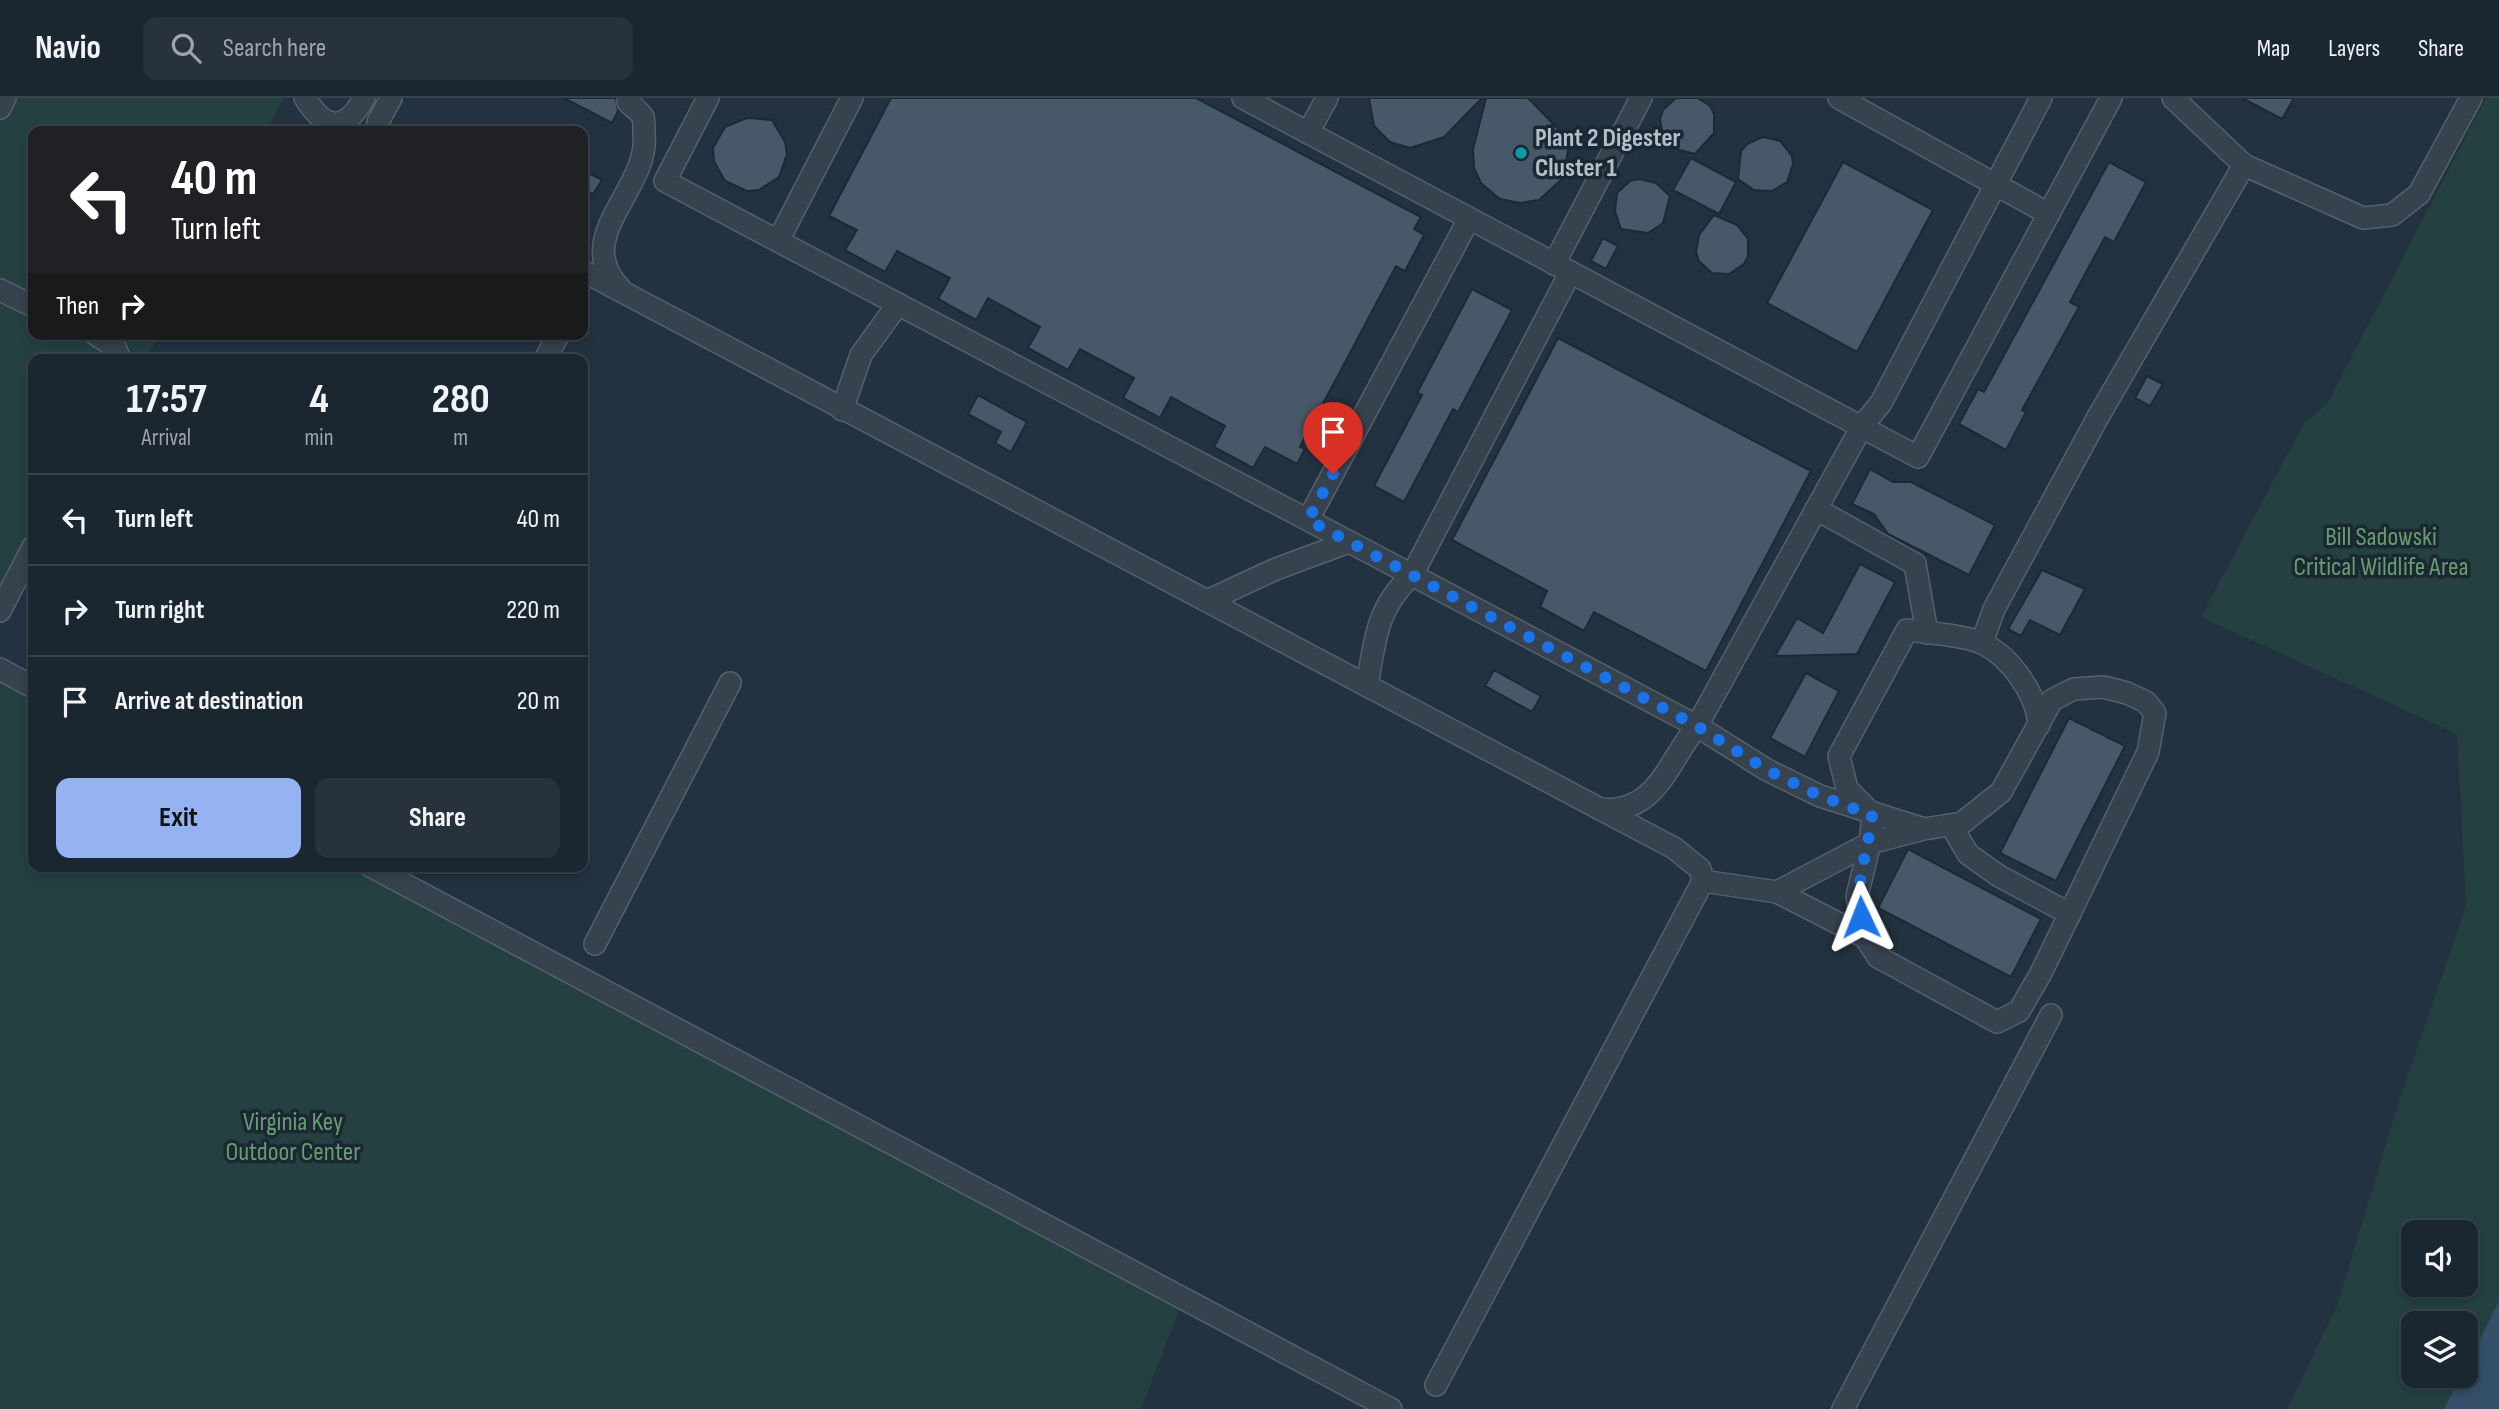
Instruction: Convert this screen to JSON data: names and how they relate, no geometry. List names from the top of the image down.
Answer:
{
  "parks": ["Bill Sadowski Critical Wildlife Area", "Virginia Key Outdoor Center"],
  "places": ["Plant 2 Digester Cluster 1"],
  "page": {
    "header": "Navio",
    "search": "Search here",
    "nav": ["Map", "Layers", "Share"],
    "turn": ["40 m", "Turn left"],
    "then": "Then",
    "eta": [
      "17:57",
      "Arrival",
      "4",
      "min",
      "280",
      "m"
    ],
    "list": [
      {
        "name": "Turn left",
        "value": "40 m"
      },
      {
        "name": "Turn right",
        "value": "220 m"
      },
      {
        "name": "Arrive at destination",
        "value": "20 m"
      }
    ],
    "buttons": ["Exit", "Share"]
  }
}
